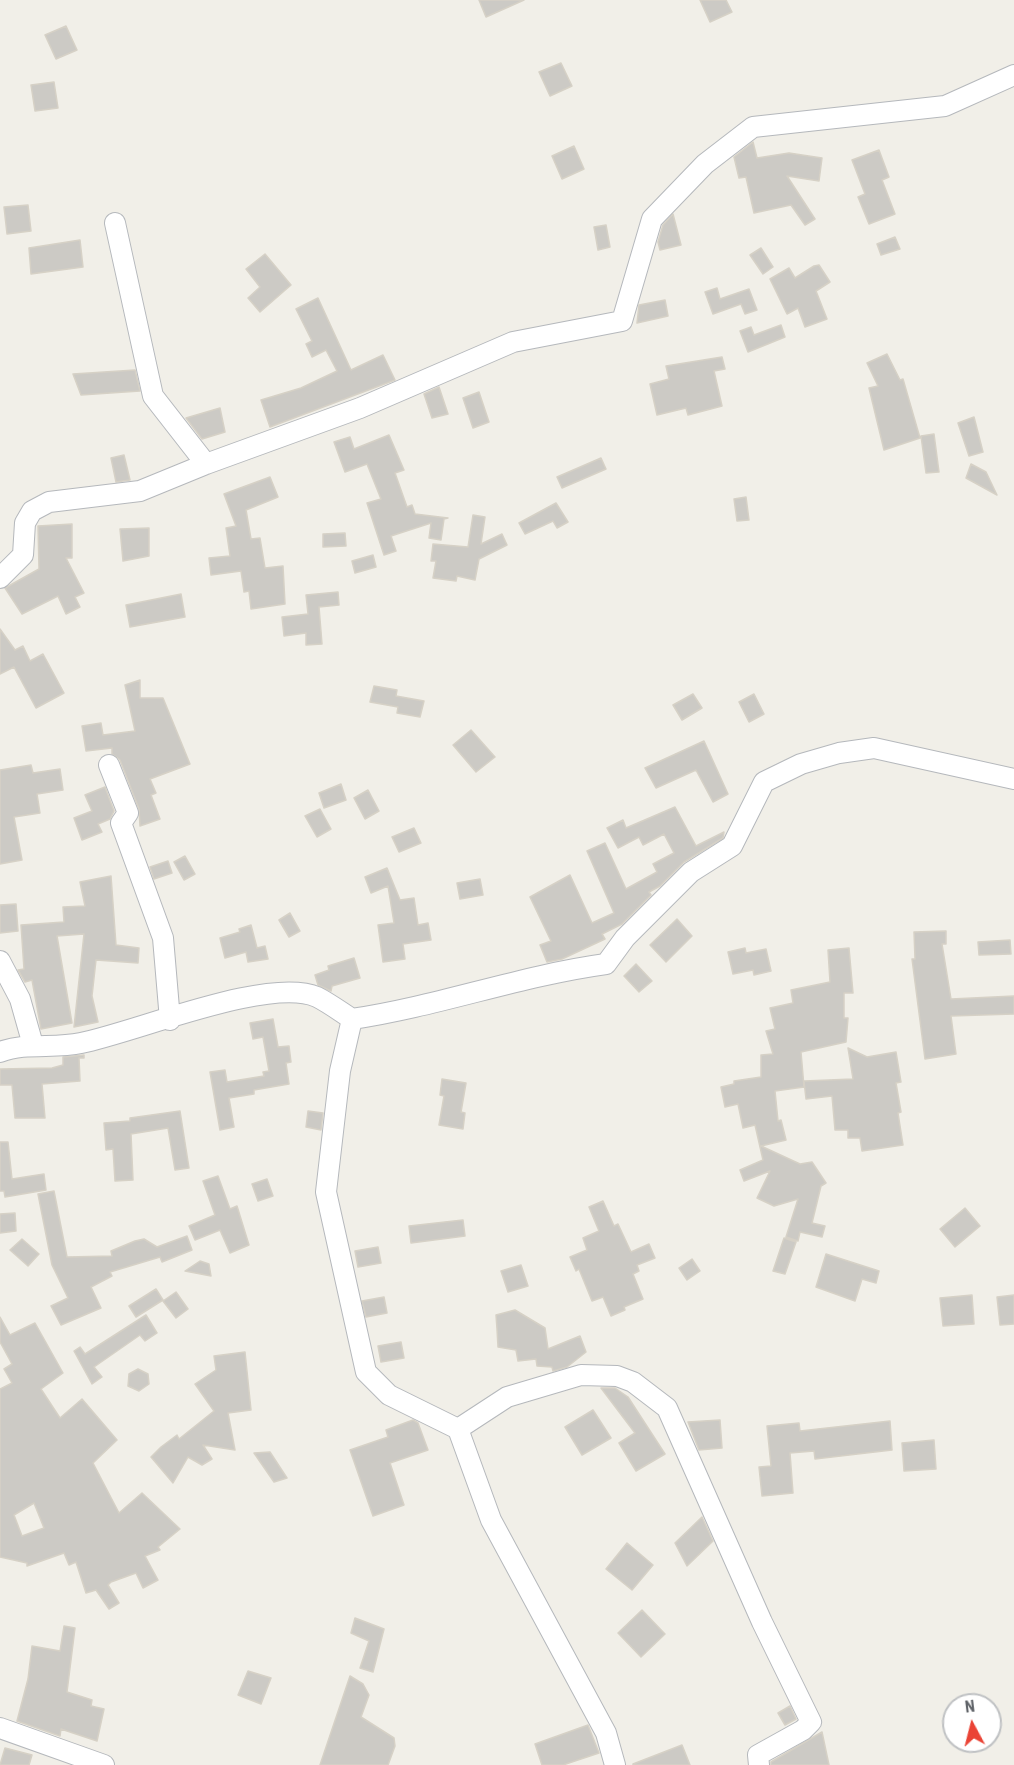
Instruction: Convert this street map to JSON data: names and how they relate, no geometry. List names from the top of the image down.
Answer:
{
  "north": "top"
}
